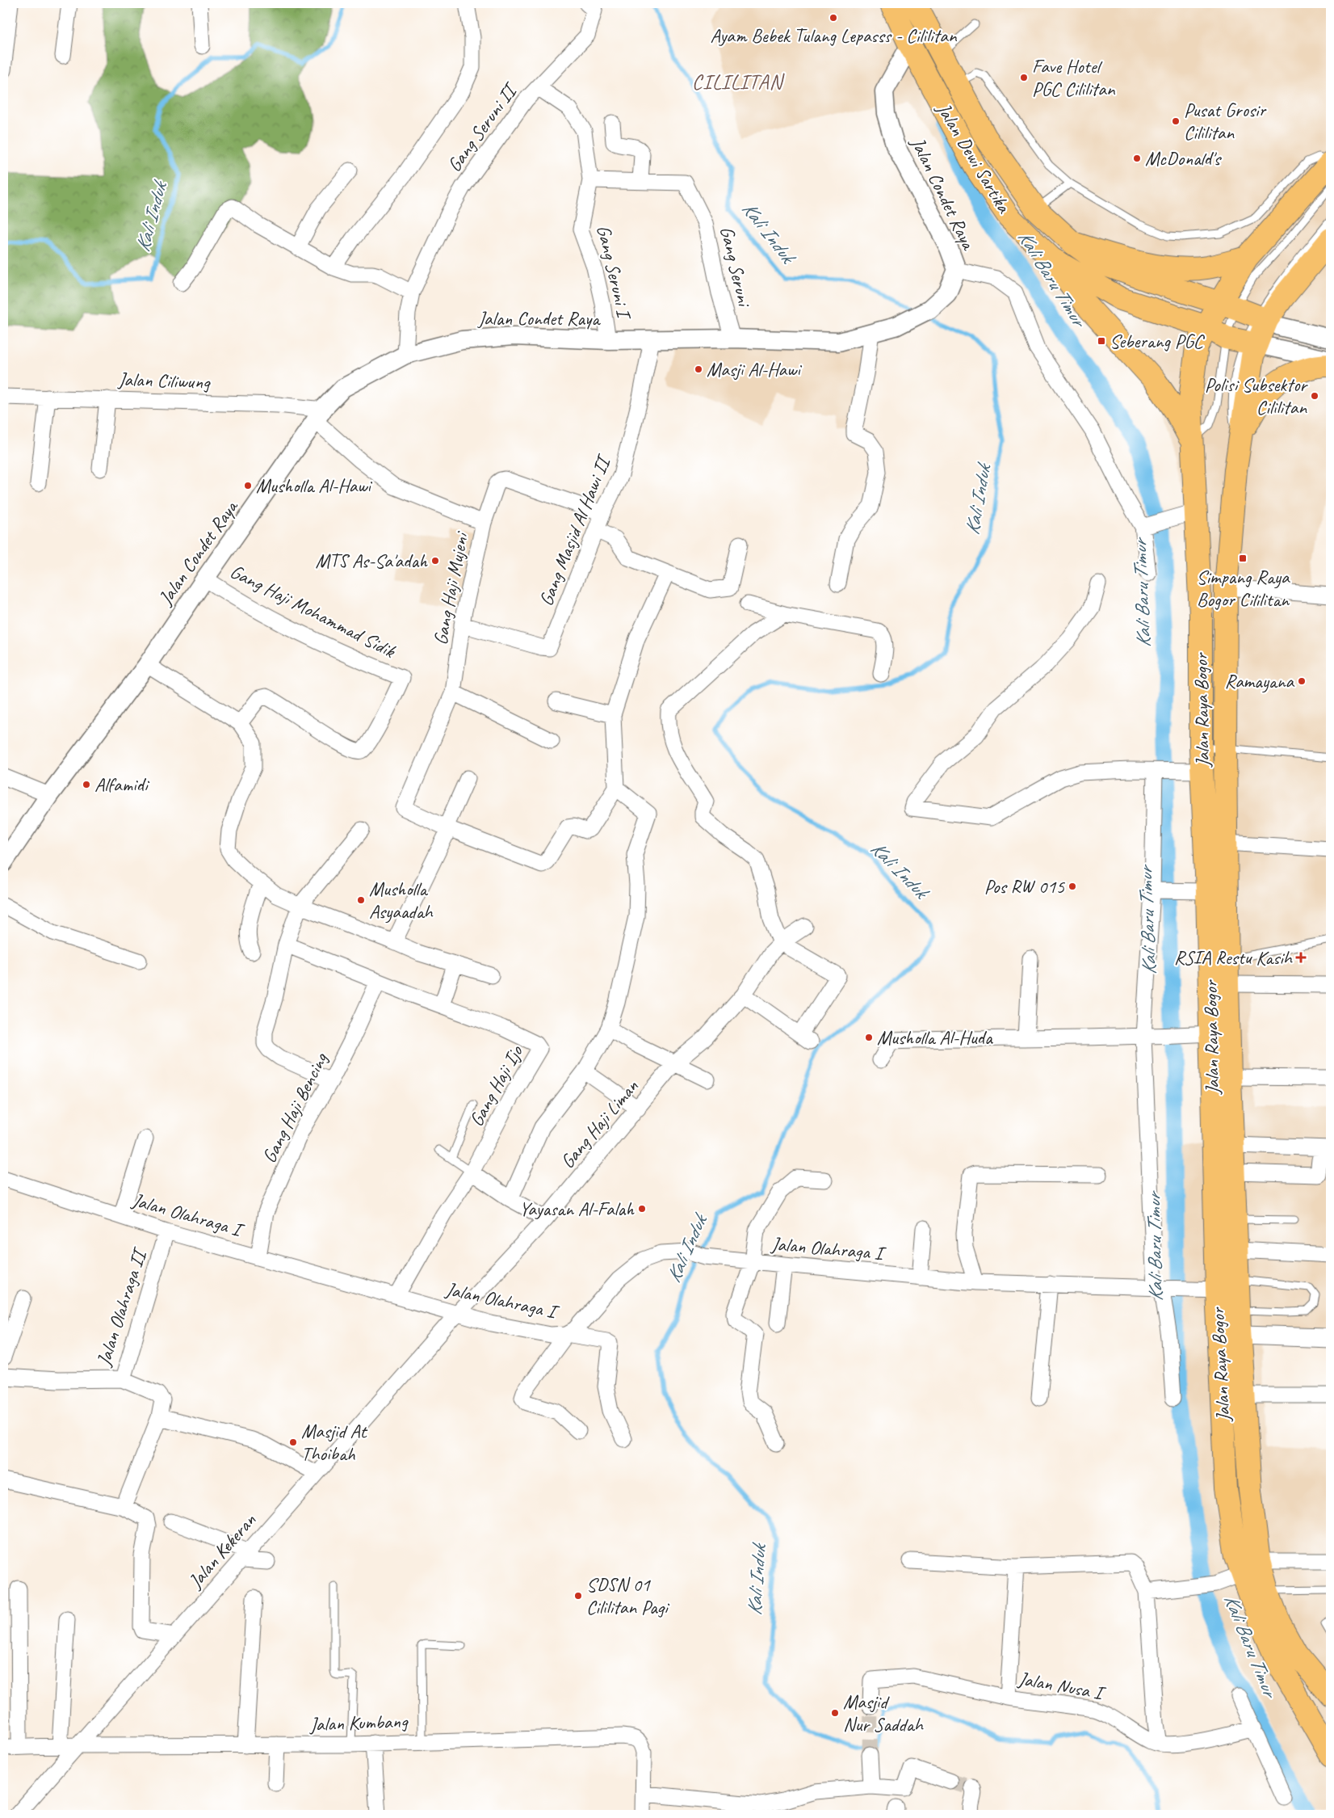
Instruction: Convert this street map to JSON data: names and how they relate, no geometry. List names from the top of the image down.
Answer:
{
  "streets": {
    "main road": ["Jalan Dewi Sartika", "Jalan Raya Bogor"],
    "street": [
      "Gang Seruni II",
      "Jalan Condet Raya",
      "Gang Seruni",
      "Gang Seruni I",
      "Jalan Ciliwung",
      "Gang Masjid Al Hawi II",
      "Gang Haji Mujeni",
      "Gang Haji Mohammad Sidik",
      "Gang Haji Ijo",
      "Gang Haji Bencing",
      "Gang Haji Liman",
      "Jalan Olahraga I",
      "Jalan Olahraga II",
      "Jalan Kekeran",
      "Jalan Nusa I",
      "Jalan Kumbang"
    ]
  },
  "crossings": [
    ["Gang Seruni II", "Jalan Condet Raya"],
    ["Gang Seruni II", "Gang Seruni I"],
    ["Jalan Dewi Sartika", "Jalan Condet Raya"],
    ["Jalan Dewi Sartika", "Jalan Raya Bogor"],
    ["Jalan Condet Raya", "Gang Seruni"],
    ["Jalan Condet Raya", "Gang Seruni I"],
    ["Jalan Condet Raya", "Jalan Ciliwung"],
    ["Jalan Condet Raya", "Gang Masjid Al Hawi II"],
    ["Jalan Condet Raya", "Gang Haji Mujeni"],
    ["Jalan Condet Raya", "Gang Haji Mohammad Sidik"],
    ["Jalan Ciliwung", "Gang Haji Mujeni"],
    ["Gang Masjid Al Hawi II", "Gang Haji Mujeni"],
    ["Jalan Raya Bogor", "Jalan Olahraga I"],
    ["Gang Haji Ijo", "Gang Haji Bencing"],
    ["Gang Haji Ijo", "Jalan Olahraga I"],
    ["Gang Haji Bencing", "Jalan Olahraga I"],
    ["Gang Haji Liman", "Jalan Olahraga I"],
    ["Gang Haji Liman", "Jalan Kekeran"],
    ["Jalan Olahraga I", "Jalan Olahraga II"],
    ["Jalan Olahraga I", "Jalan Kekeran"],
    ["Jalan Kekeran", "Jalan Kumbang"]
  ],
  "districts": ["CILILITAN"],
  "water": ["Kali Induk", "Kali Baru Timur"],
  "places": {
    "other": [
      "Ayam Bebek Tulang Lepasss - Cililitan",
      "Fave Hotel PGC Cililitan",
      "Pusat Grosir Cililitan",
      "McDonald's",
      "Masji Al-Hawi",
      "Polisi Subsektor Cililitan",
      "Musholla Al-Hawi",
      "MTS As-Sa'adah",
      "Ramayana",
      "Alfamidi",
      "Pos RW 015",
      "Musholla Asyaadah",
      "Musholla Al-Huda",
      "Yayasan Al-Falah",
      "Masjid At Thoibah",
      "SDSN 01 Cililitan Pagi",
      "Masjid Nur Saddah"
    ],
    "transit": ["Seberang PGC", "Simpang Raya Bogor Cililitan"],
    "health": ["RSIA Restu Kasih"]
  }
}
